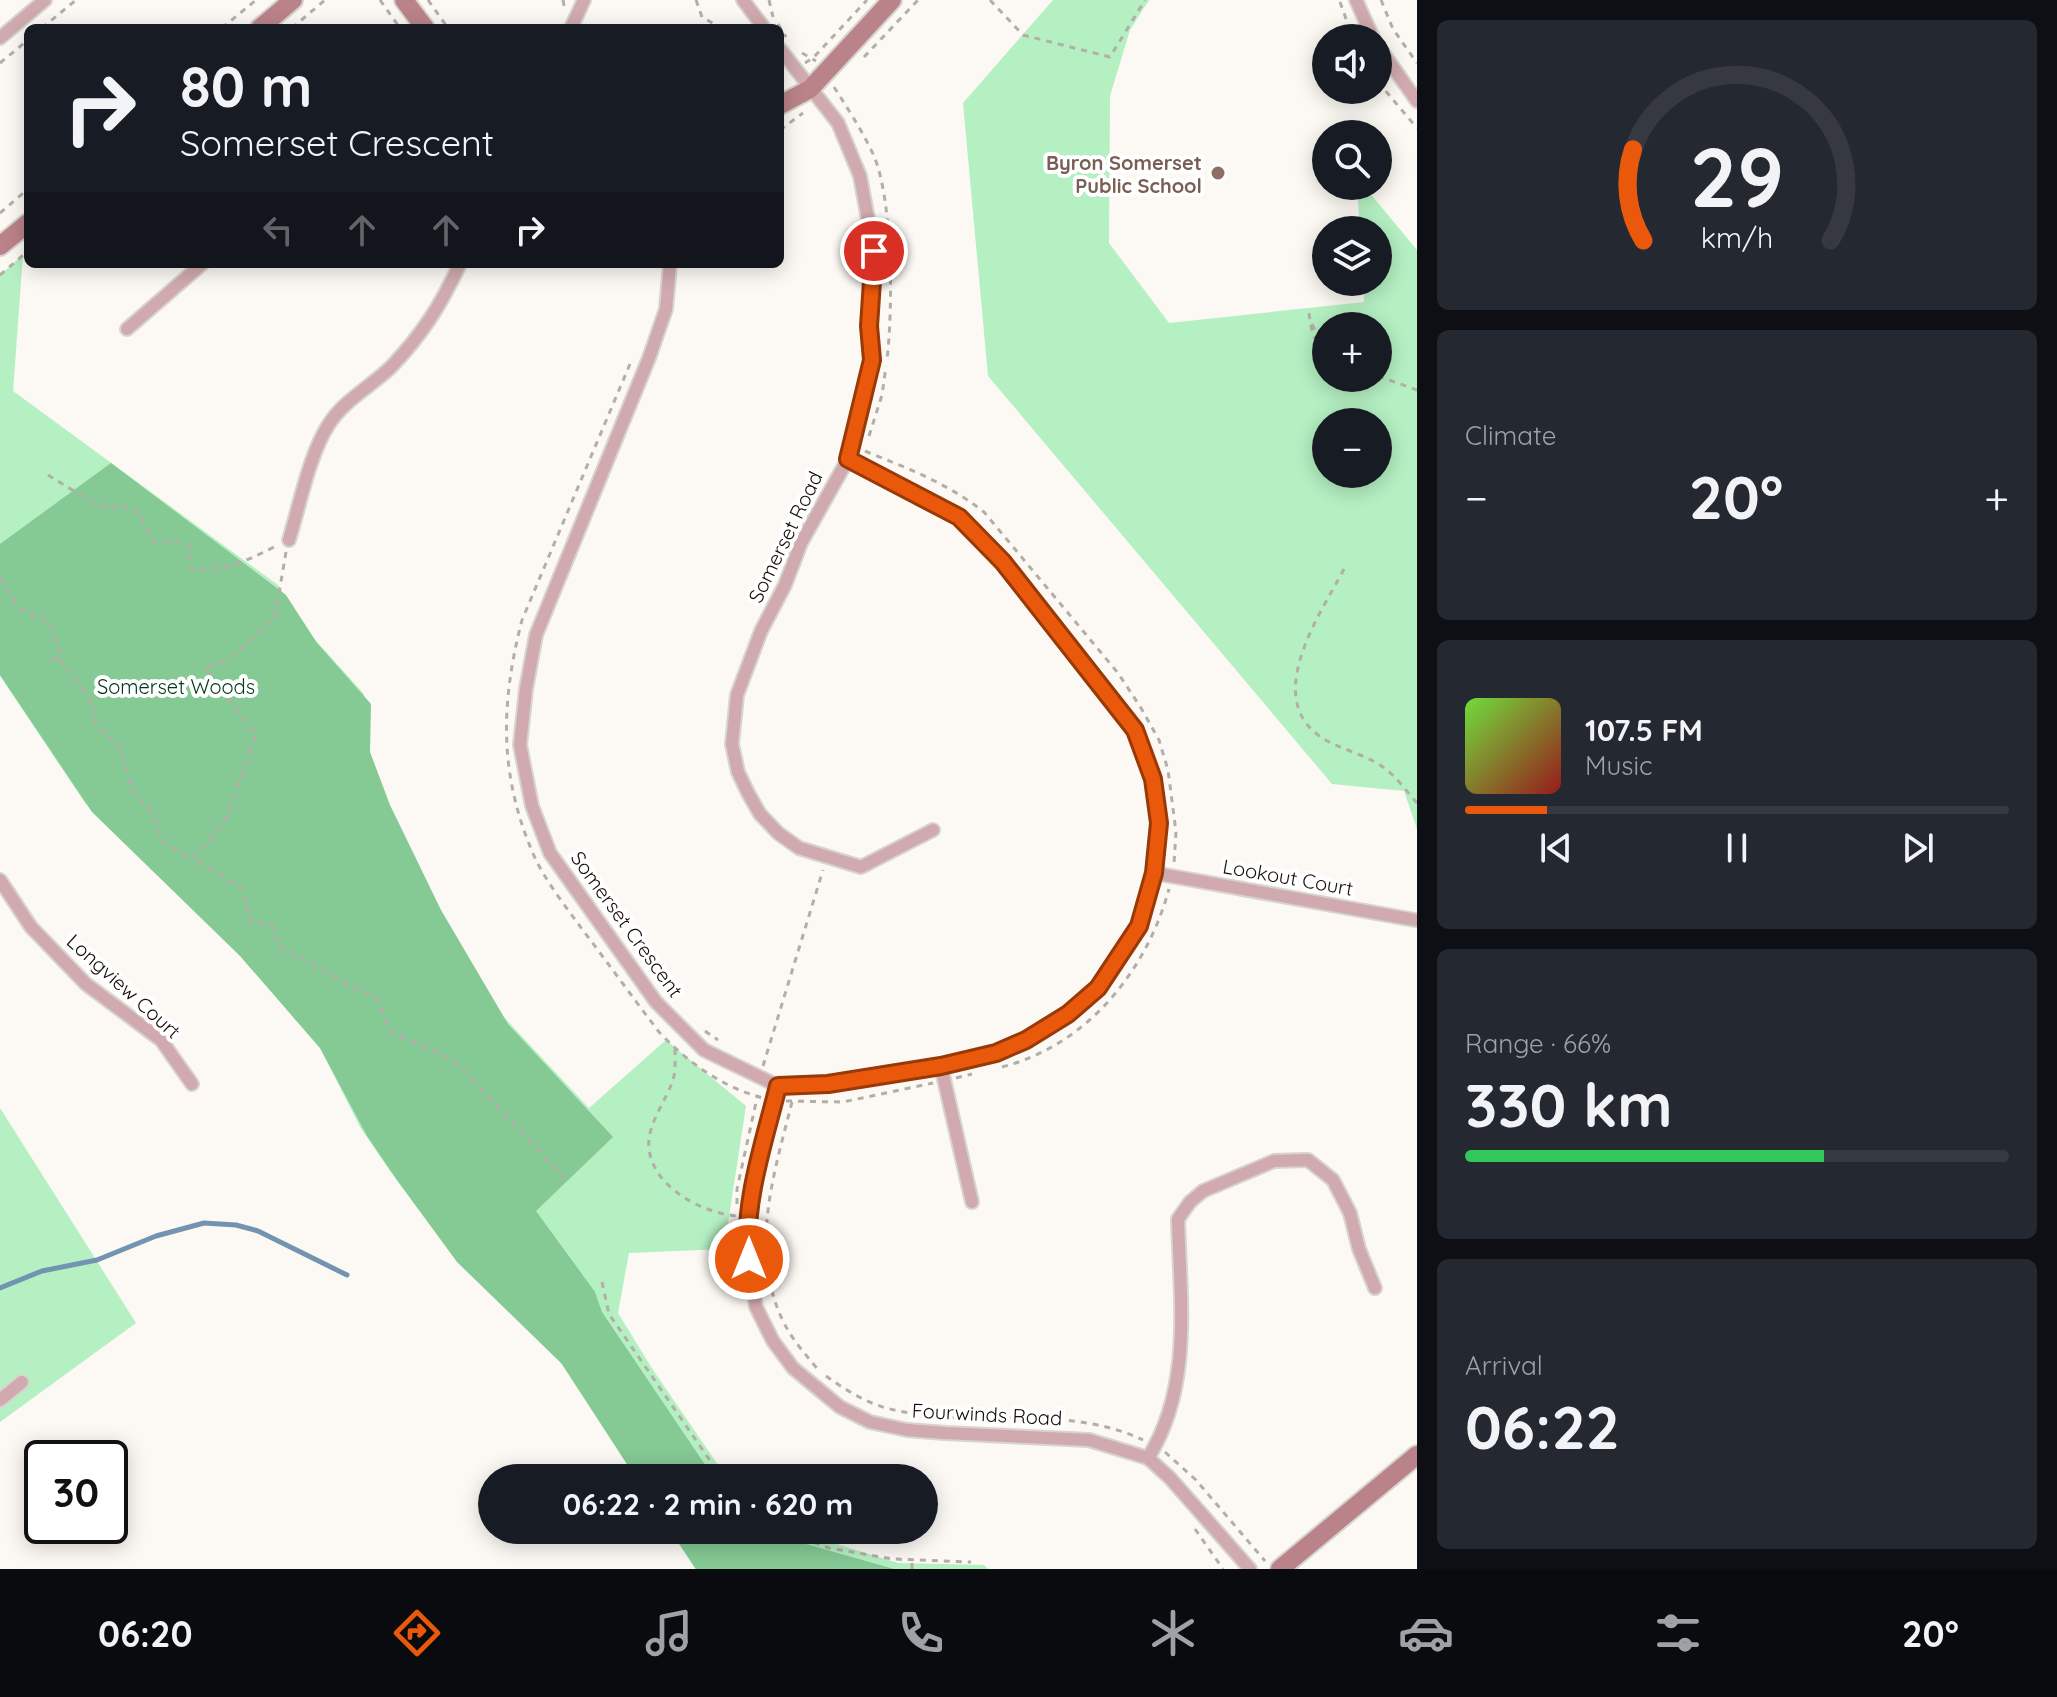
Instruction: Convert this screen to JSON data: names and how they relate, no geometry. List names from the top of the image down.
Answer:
{
  "streets": {
    "street": [
      "Somerset Road",
      "Lookout Court",
      "Somerset Crescent",
      "Longview Court",
      "Fourwinds Road"
    ]
  },
  "crossings": [
    ["Somerset Road", "Somerset Crescent"],
    ["Lookout Court", "Somerset Crescent"],
    ["Somerset Crescent", "Fourwinds Road"]
  ],
  "parks": ["Somerset Woods"],
  "places": ["Byron Somerset Public School"],
  "page": {
    "map_buttons": ["+", "−"],
    "turn": ["80 m", "Somerset Crescent"],
    "tile": [
      "Climate",
      ["Range · 66%", "330 km"],
      ["Arrival", "06:22"]
    ],
    "heat": ["−", "20°", "+"],
    "song": ["107.5 FM", "Music"],
    "limit": "30",
    "trip": "06:22 · 2 min · 620 m",
    "tabs": ["06:20", "20°"],
    "gauge": ["29", "km/h"]
  }
}
